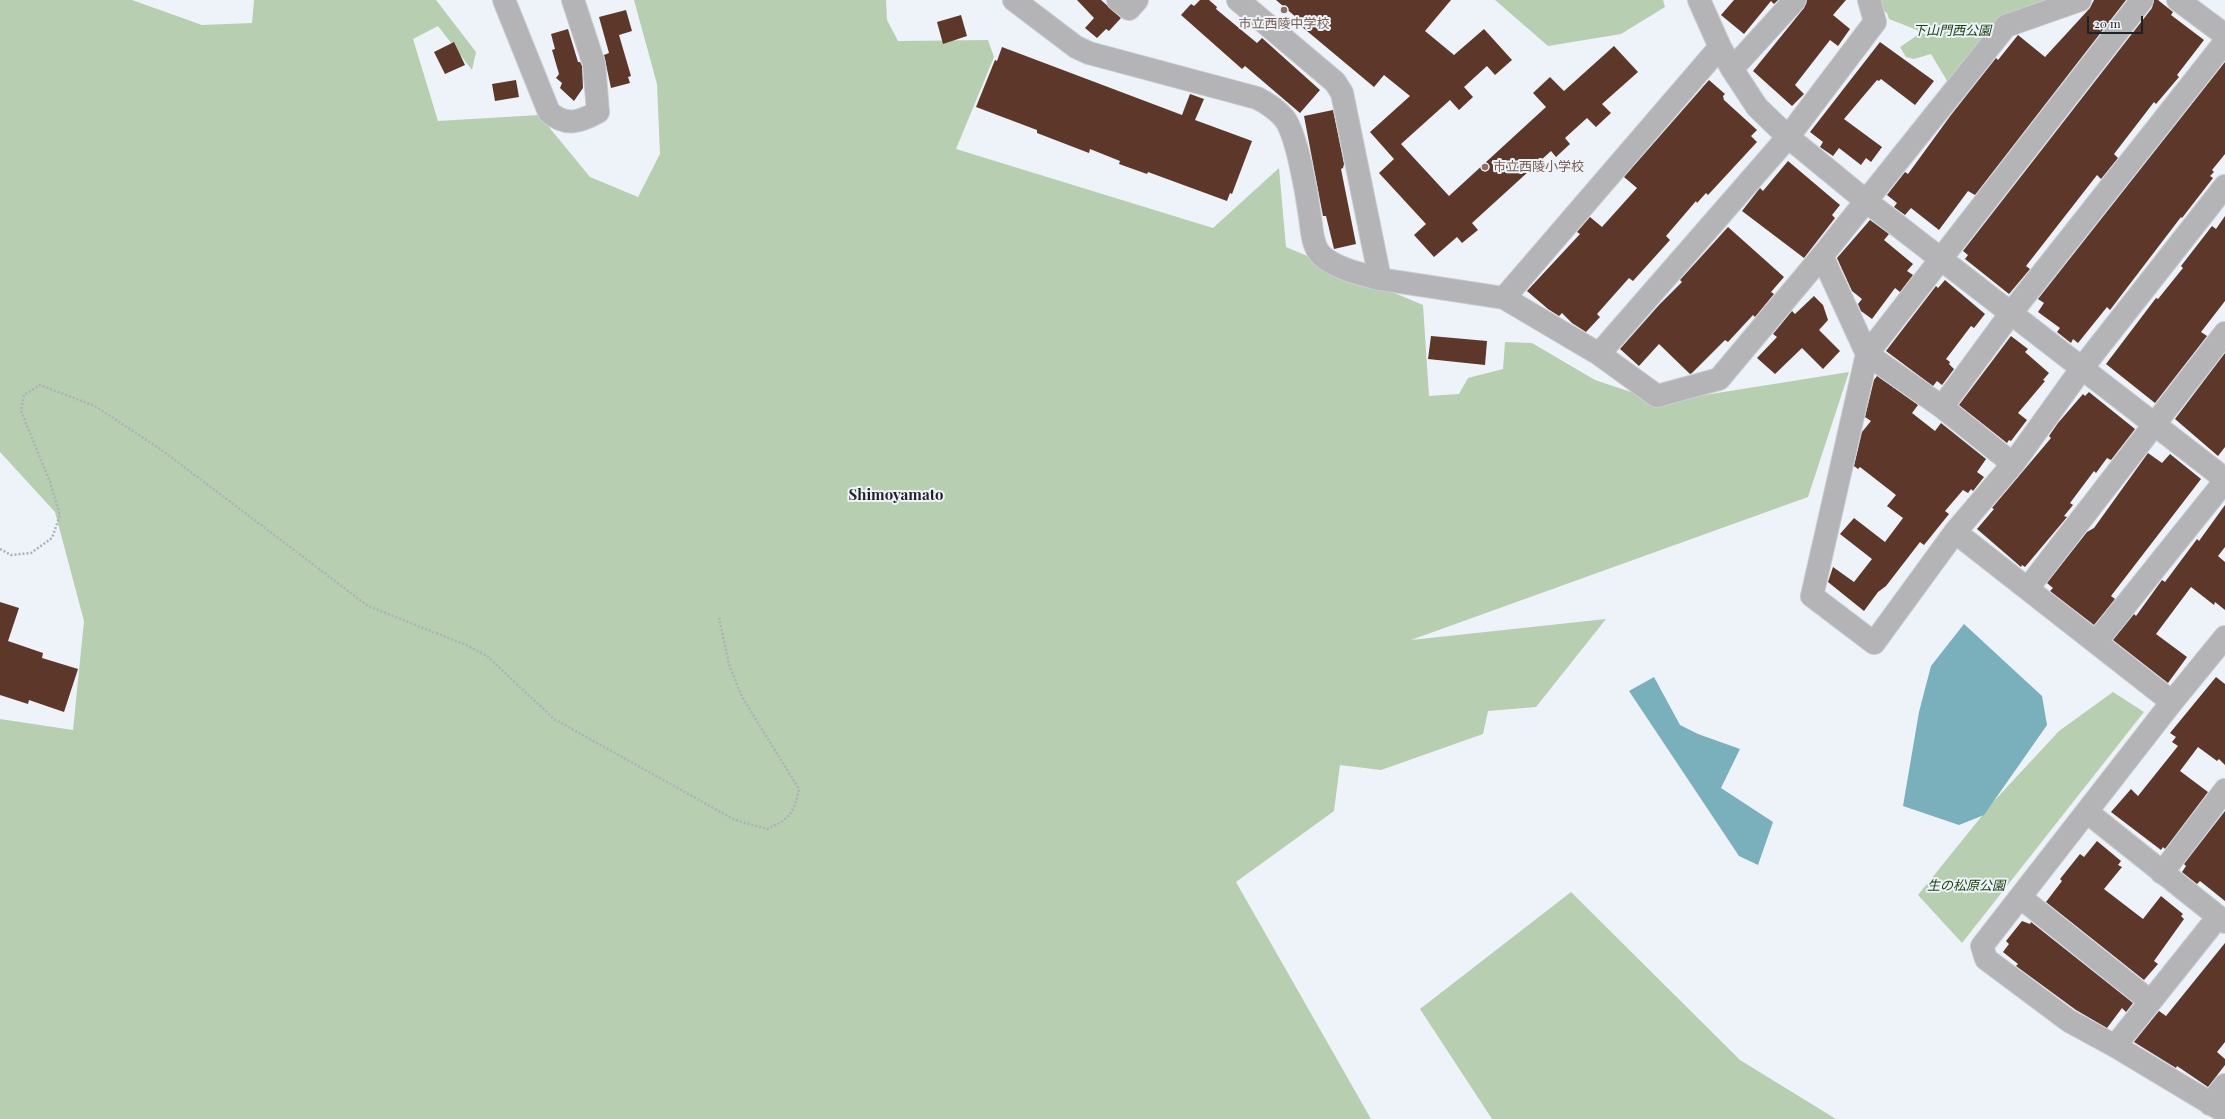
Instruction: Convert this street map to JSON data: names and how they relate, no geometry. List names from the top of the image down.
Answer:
{
  "districts": ["Shimoyamato"],
  "parks": ["下山門西公園", "生の松原公園"],
  "places": ["市立西陵中学校", "市立西陵小学校"],
  "scale_bar": "20 m"
}
